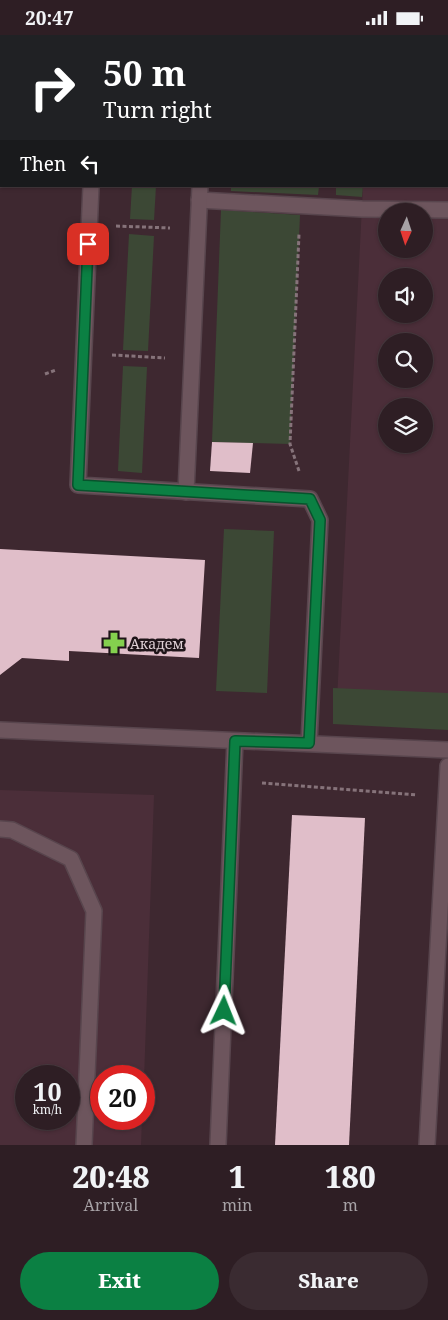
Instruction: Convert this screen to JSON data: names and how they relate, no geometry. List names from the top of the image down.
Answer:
{
  "places": {
    "pharmacy": ["Академ"]
  },
  "north": "bottom",
  "page": {
    "status": "20:47",
    "turn": ["50 m", "Turn right"],
    "then": "Then",
    "speed": "10 km/h",
    "limit": "20",
    "eta": [
      "20:48",
      "Arrival",
      "1",
      "min",
      "180",
      "m"
    ],
    "buttons": ["Exit", "Share"]
  }
}
